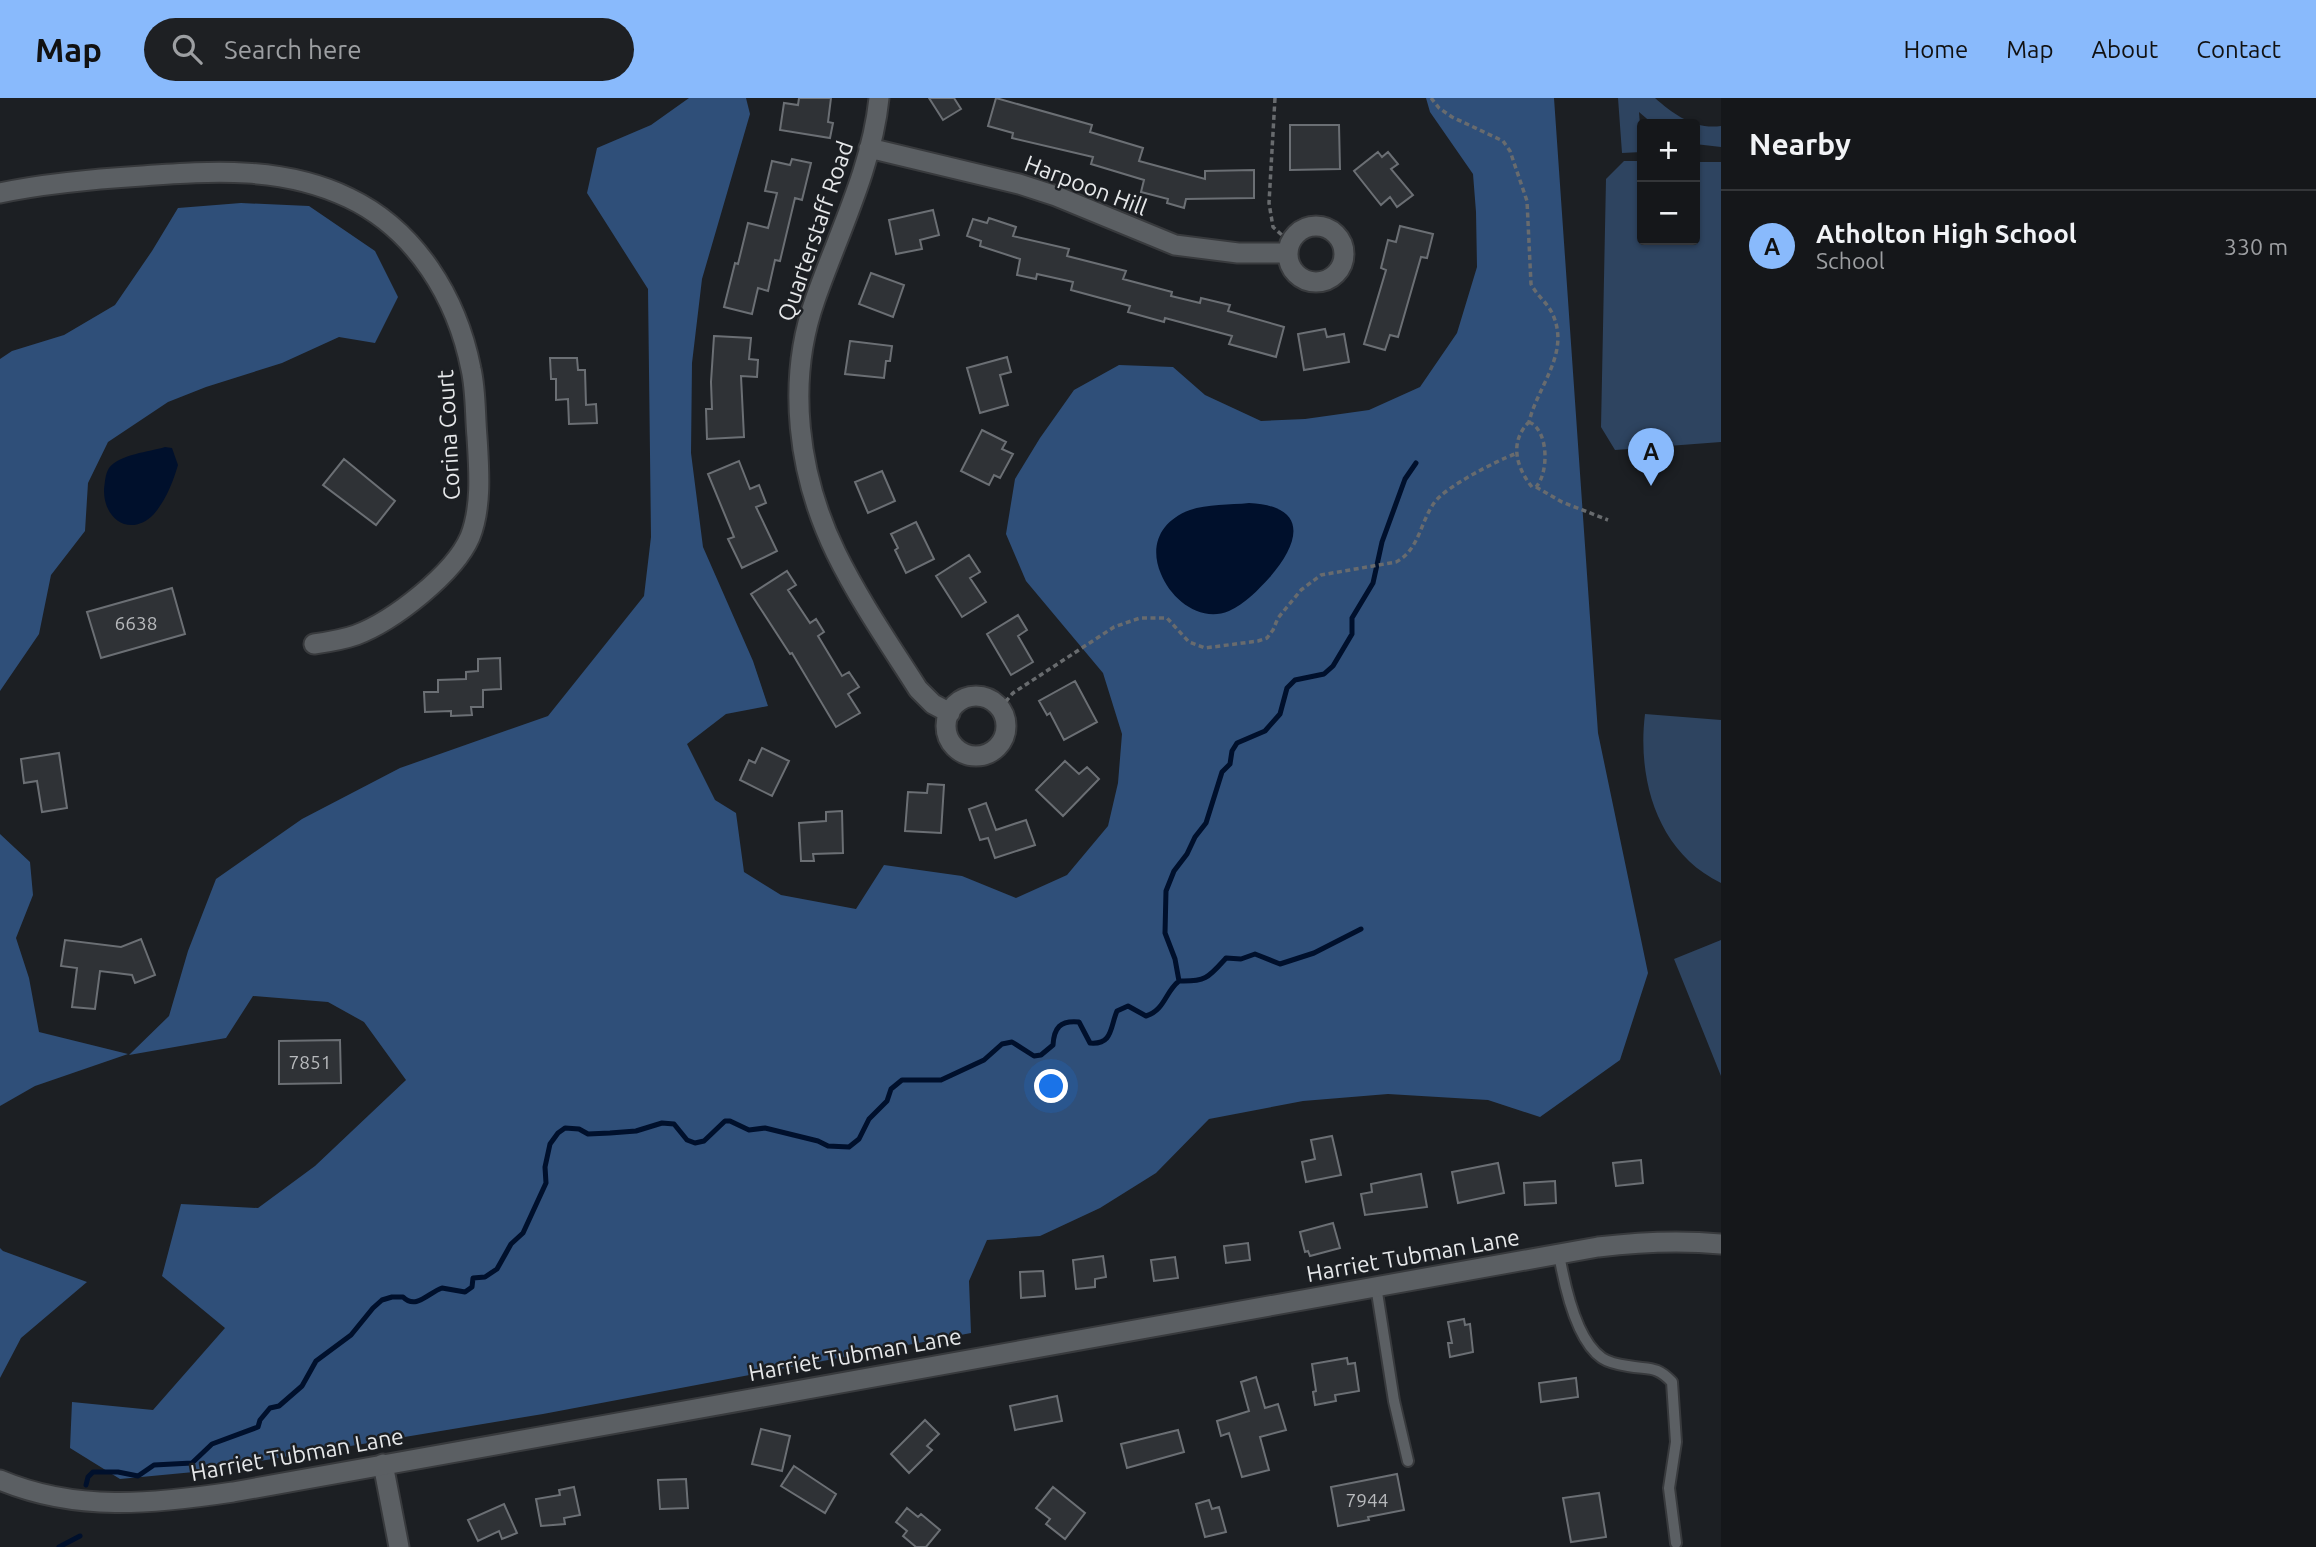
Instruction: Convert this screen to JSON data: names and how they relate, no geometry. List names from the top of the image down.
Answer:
{
  "streets": {
    "street": [
      "Harpoon Hill",
      "Quarterstaff Road",
      "Corina Court",
      "Harriet Tubman Lane"
    ]
  },
  "crossings": [
    ["Harpoon Hill", "Quarterstaff Road"]
  ],
  "house_numbers": ["6638", "7851", "7944"],
  "page": {
    "header": "Map",
    "search": "Search here",
    "nav": [
      "Home",
      "Map",
      "About",
      "Contact"
    ],
    "heading": "Nearby",
    "map_buttons": ["+", "−"],
    "list": [
      {
        "mark": "A",
        "name": "Atholton High School",
        "note": "School",
        "value": "330 m"
      }
    ],
    "pins": "A"
  }
}
